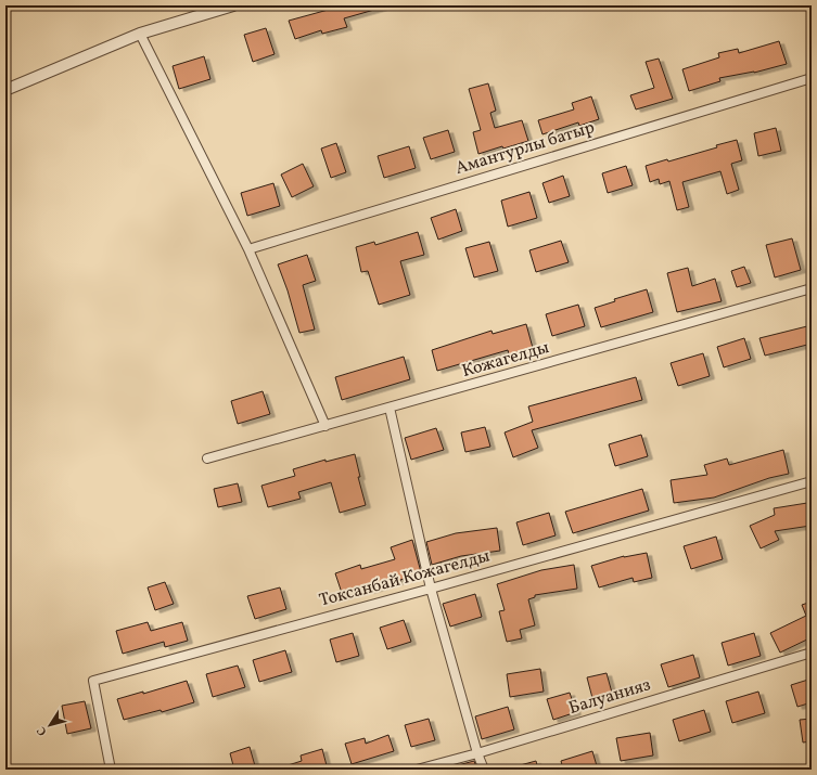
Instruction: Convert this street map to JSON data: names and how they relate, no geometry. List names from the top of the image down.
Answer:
{
  "streets": {
    "street": [
      "Амантурлы батыр",
      "Кожагелды",
      "Токсанбай Кожагелды",
      "Балуанияз"
    ]
  },
  "north": "bottom left"
}
